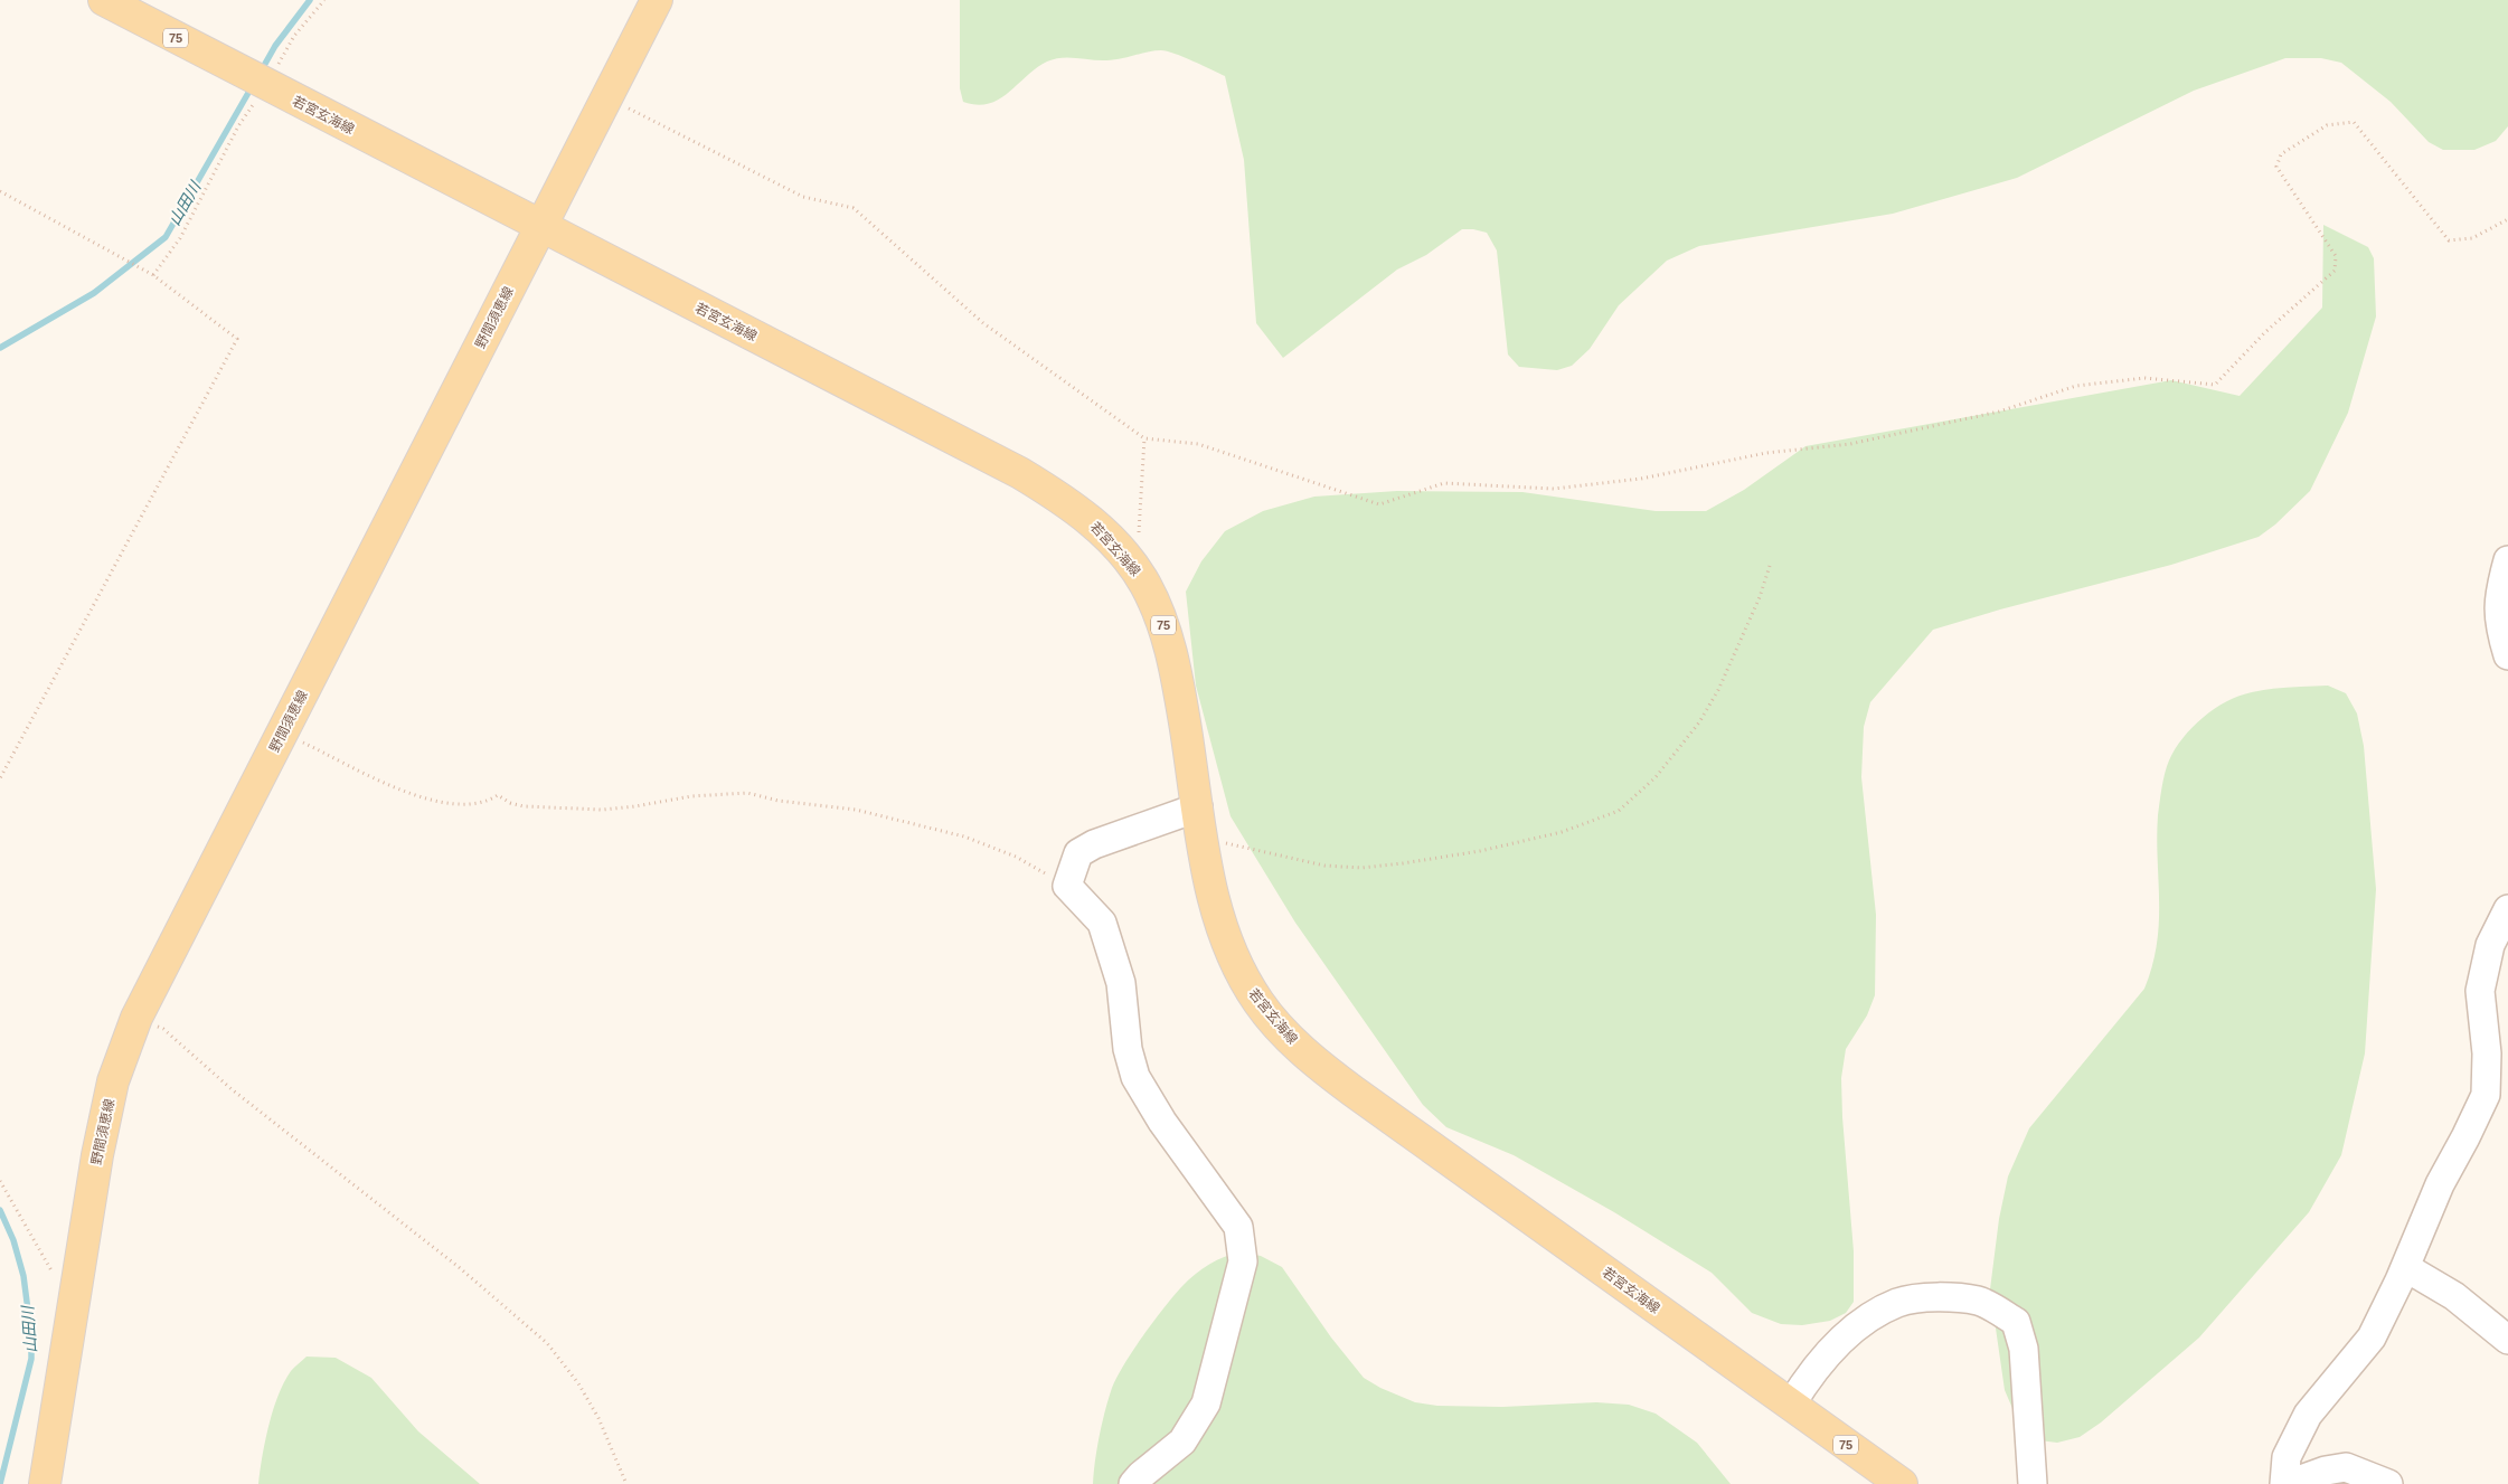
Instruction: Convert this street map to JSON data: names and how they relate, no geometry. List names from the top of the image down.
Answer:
{
  "streets": {
    "main road": ["75", "若宮玄海線", "野間須恵線"]
  },
  "crossings": [
    ["若宮玄海線", "野間須恵線"]
  ],
  "water": ["山田川"]
}
